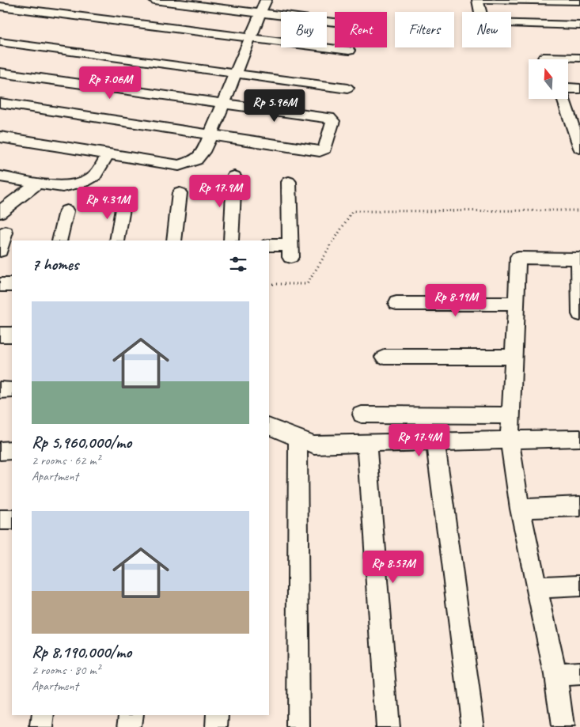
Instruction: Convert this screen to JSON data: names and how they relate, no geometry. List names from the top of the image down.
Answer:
{
  "north": "top",
  "page": {
    "chip": [
      "Buy",
      "Rent",
      "Filters",
      "New"
    ],
    "price": [
      "Rp 7.06M",
      "Rp 5.96M",
      "Rp 17.9M",
      "Rp 4.31M",
      "Rp 8.19M",
      "Rp 17.4M",
      "Rp 8.57M"
    ],
    "heading": "7 homes",
    "list": [
      {
        "name": "Rp 5,960,000/mo",
        "note": "2 rooms · 62 m² · Apartment"
      },
      {
        "name": "Rp 8,190,000/mo",
        "note": "2 rooms · 80 m² · Apartment"
      }
    ]
  }
}
